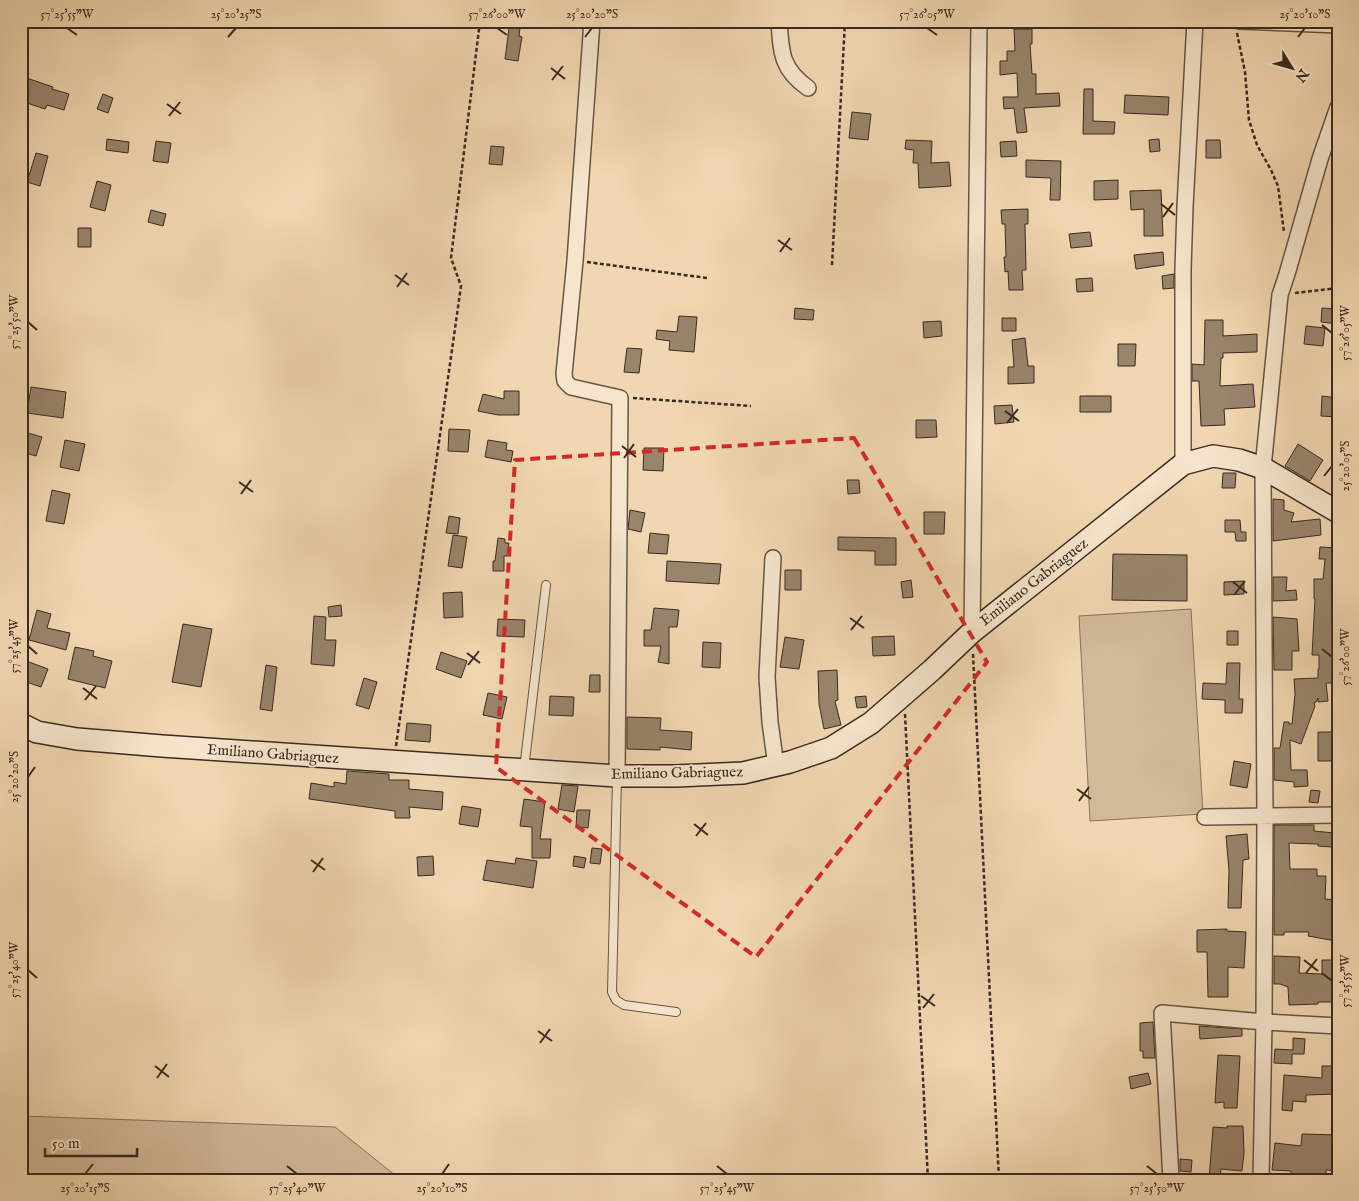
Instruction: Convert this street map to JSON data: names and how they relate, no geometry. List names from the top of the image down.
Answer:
{
  "streets": {
    "main road": ["Emiliano Gabriaguez"]
  },
  "scale_bar": "50 m",
  "north": "bottom right",
  "coordinates": [
    "57°25'55\"W",
    "25°20'25\"S",
    "57°26'00\"W",
    "25°20'20\"S",
    "57°26'05\"W",
    "25°20'10\"S",
    "57°25'50\"W",
    "25°20'05\"S",
    "57°25'45\"W",
    "57°25'40\"W",
    "25°20'15\"S"
  ]
}
